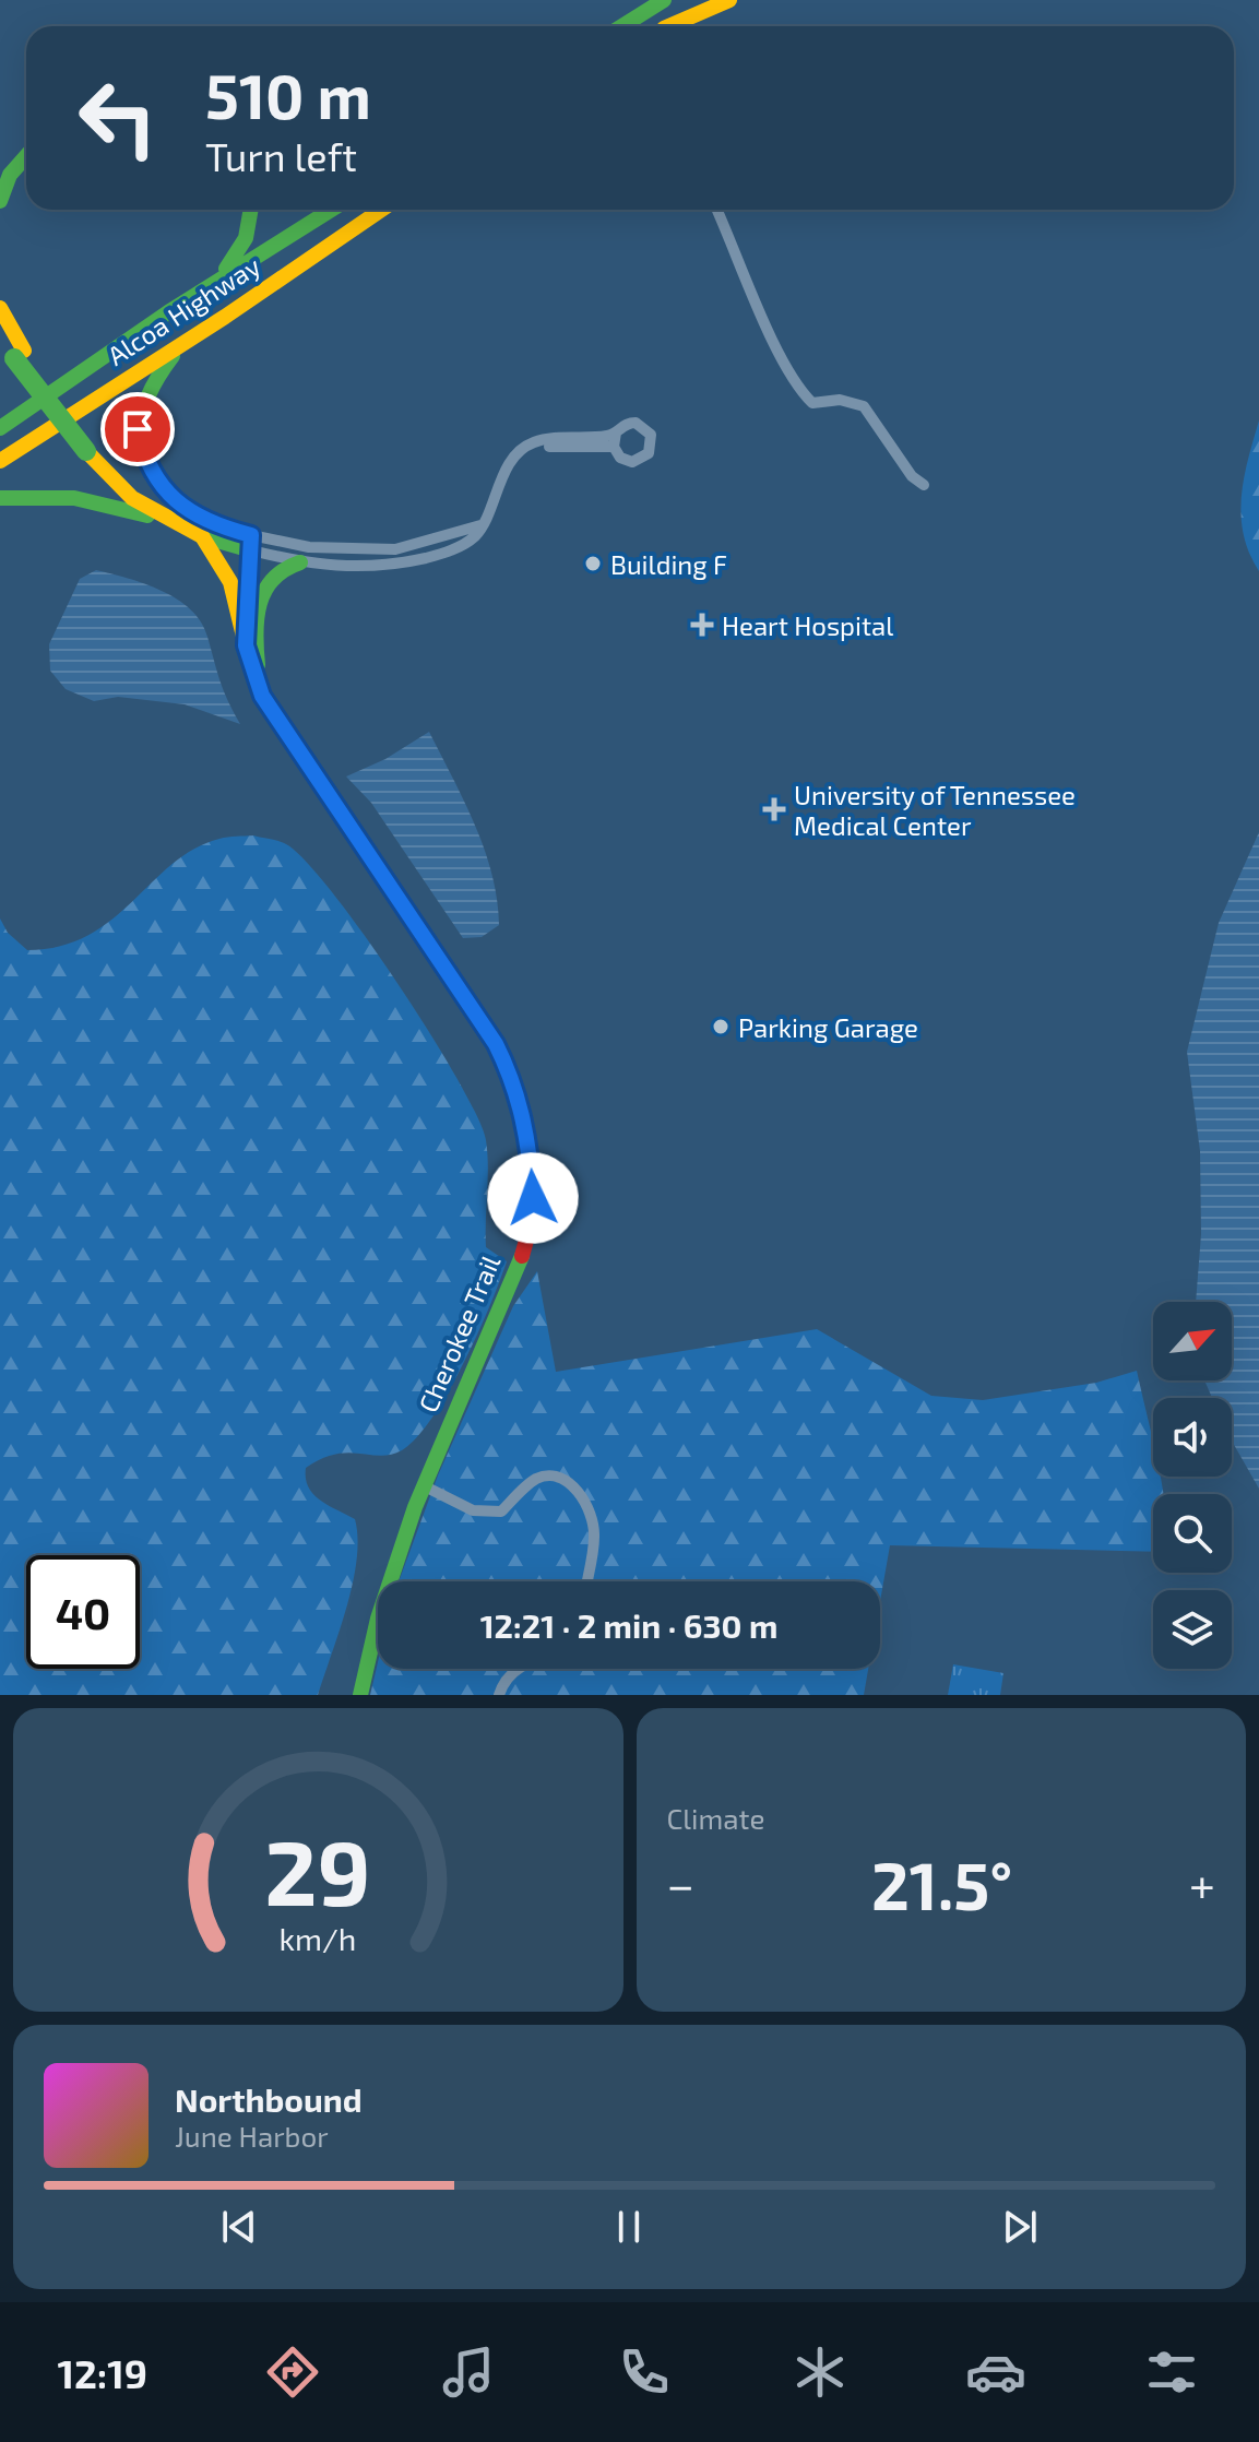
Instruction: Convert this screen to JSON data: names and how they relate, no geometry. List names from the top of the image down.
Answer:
{
  "streets": {
    "main road": ["Alcoa Highway", "Cherokee Trail"]
  },
  "places": {
    "other": ["Building F", "Parking Garage"],
    "health": ["Heart Hospital", "University of Tennessee Medical Center"]
  },
  "north": "top right",
  "page": {
    "turn": ["510 m", "Turn left"],
    "limit": "40",
    "trip": "12:21 · 2 min · 630 m",
    "tile": "Climate",
    "heat": ["−", "21.5°", "+"],
    "song": ["Northbound", "June Harbor"],
    "tabs": "12:19",
    "gauge": ["29", "km/h"]
  }
}
